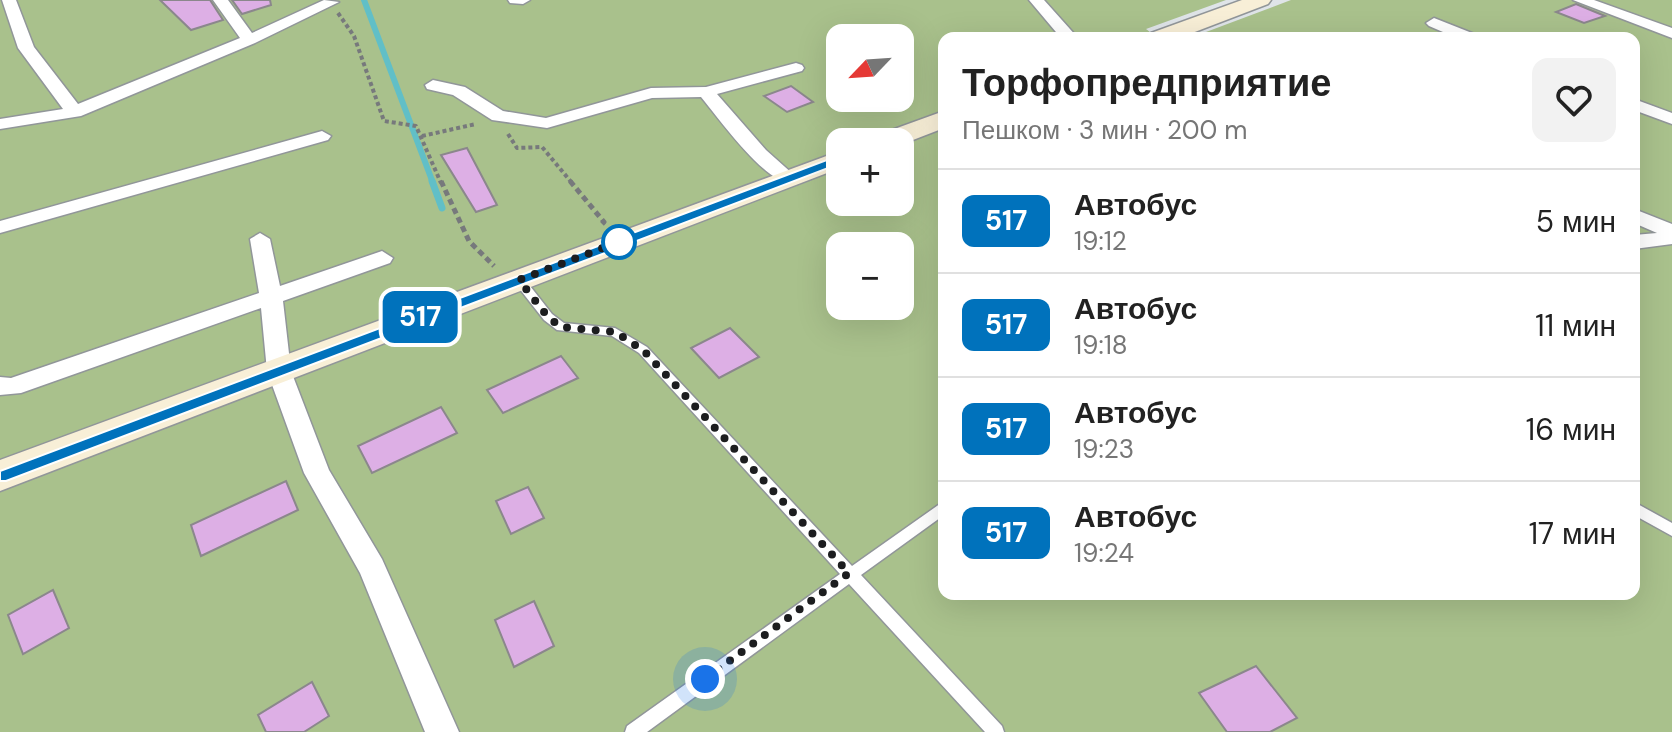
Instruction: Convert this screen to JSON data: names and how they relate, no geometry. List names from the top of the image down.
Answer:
{
  "lines": ["bus line 517"],
  "north": "bottom left",
  "page": {
    "on_map": "517",
    "map_buttons": ["+", "−"],
    "heading": ["Торфопредприятие", "Пешком · 3 мин · 200 m"],
    "list": [
      {
        "mark": "517",
        "name": "Автобус",
        "note": "19:12",
        "value": "5 мин"
      },
      {
        "mark": "517",
        "name": "Автобус",
        "note": "19:18",
        "value": "11 мин"
      },
      {
        "mark": "517",
        "name": "Автобус",
        "note": "19:23",
        "value": "16 мин"
      },
      {
        "mark": "517",
        "name": "Автобус",
        "note": "19:24",
        "value": "17 мин"
      }
    ]
  }
}
